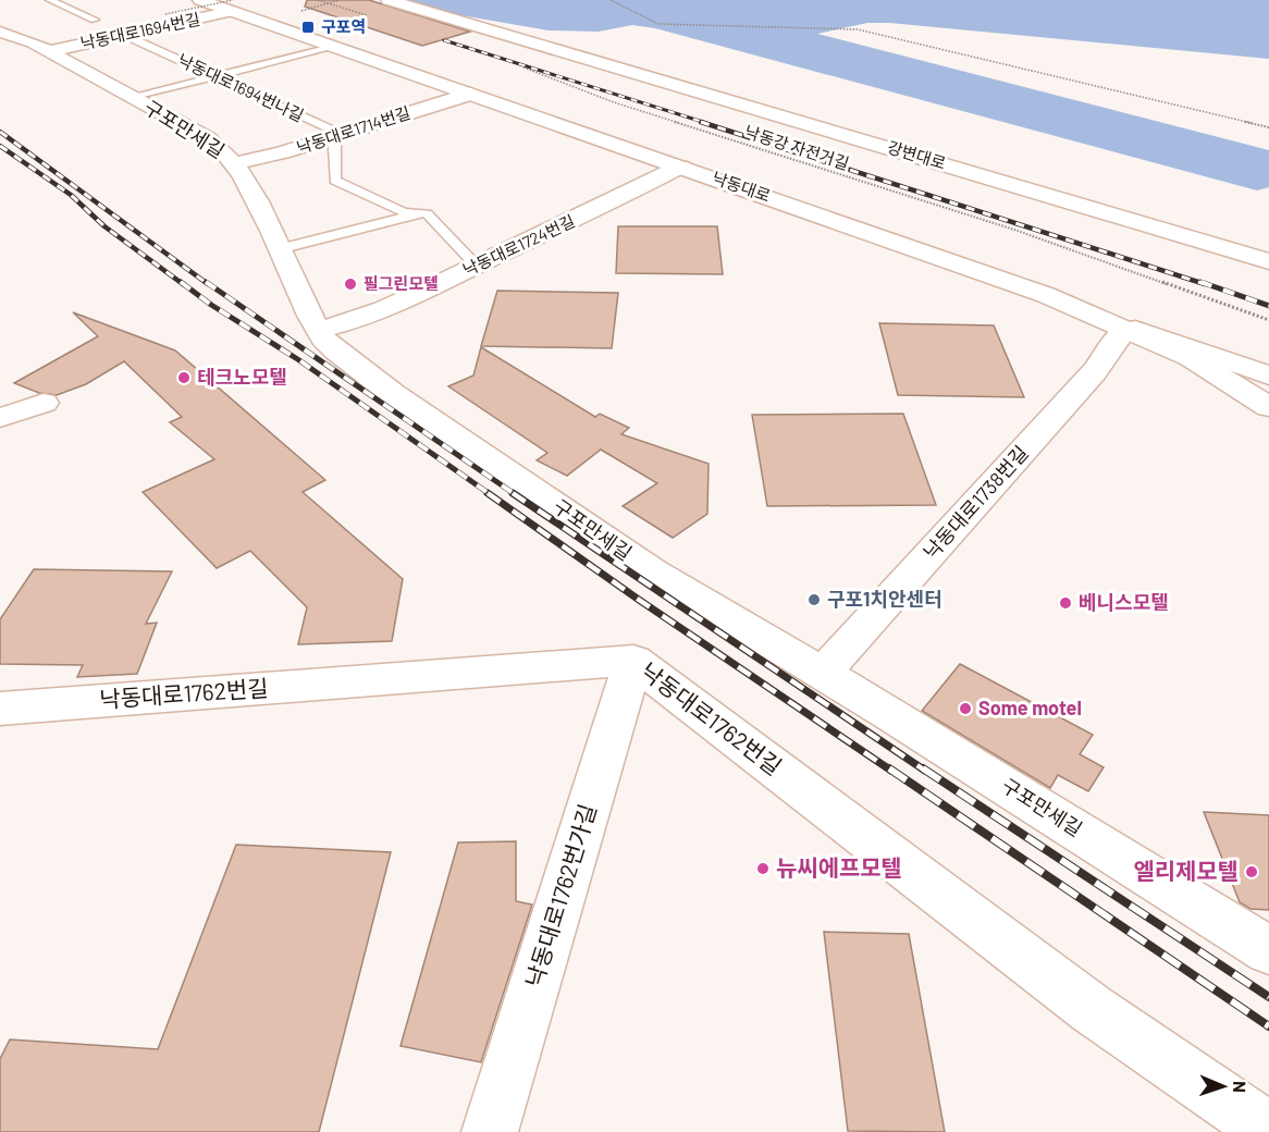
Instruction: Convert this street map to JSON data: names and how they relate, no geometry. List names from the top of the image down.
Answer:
{
  "streets": {
    "main road": [
      "낙동대로1694번길",
      "구포만세길",
      "낙동대로1714번길",
      "강변대로",
      "낙동대로",
      "낙동대로1724번길",
      "낙동대로1738번길",
      "낙동대로1762번길",
      "낙동대로1762번가길"
    ],
    "lane": ["낙동대로1694번나길"],
    "path": ["낙동강 자전거길"]
  },
  "crossings": [
    ["낙동대로1694번길", "낙동대로1694번나길"],
    ["낙동대로1694번길", "구포만세길"],
    ["낙동대로1694번길", "낙동대로"],
    ["낙동대로1694번나길", "낙동대로1714번길"],
    ["구포만세길", "낙동대로1714번길"],
    ["구포만세길", "낙동대로1724번길"],
    ["구포만세길", "낙동대로1738번길"],
    ["낙동대로1714번길", "낙동대로"],
    ["낙동대로", "낙동대로1724번길"],
    ["낙동대로", "낙동대로1738번길"],
    ["낙동대로1762번길", "낙동대로1762번가길"]
  ],
  "places": {
    "transit": ["구포역"],
    "other": [
      "필그린모텔",
      "테크노모텔",
      "구포1치안센터",
      "베니스모텔",
      "Some motel",
      "뉴씨에프모텔",
      "엘리제모텔"
    ]
  },
  "north": "right"
}
